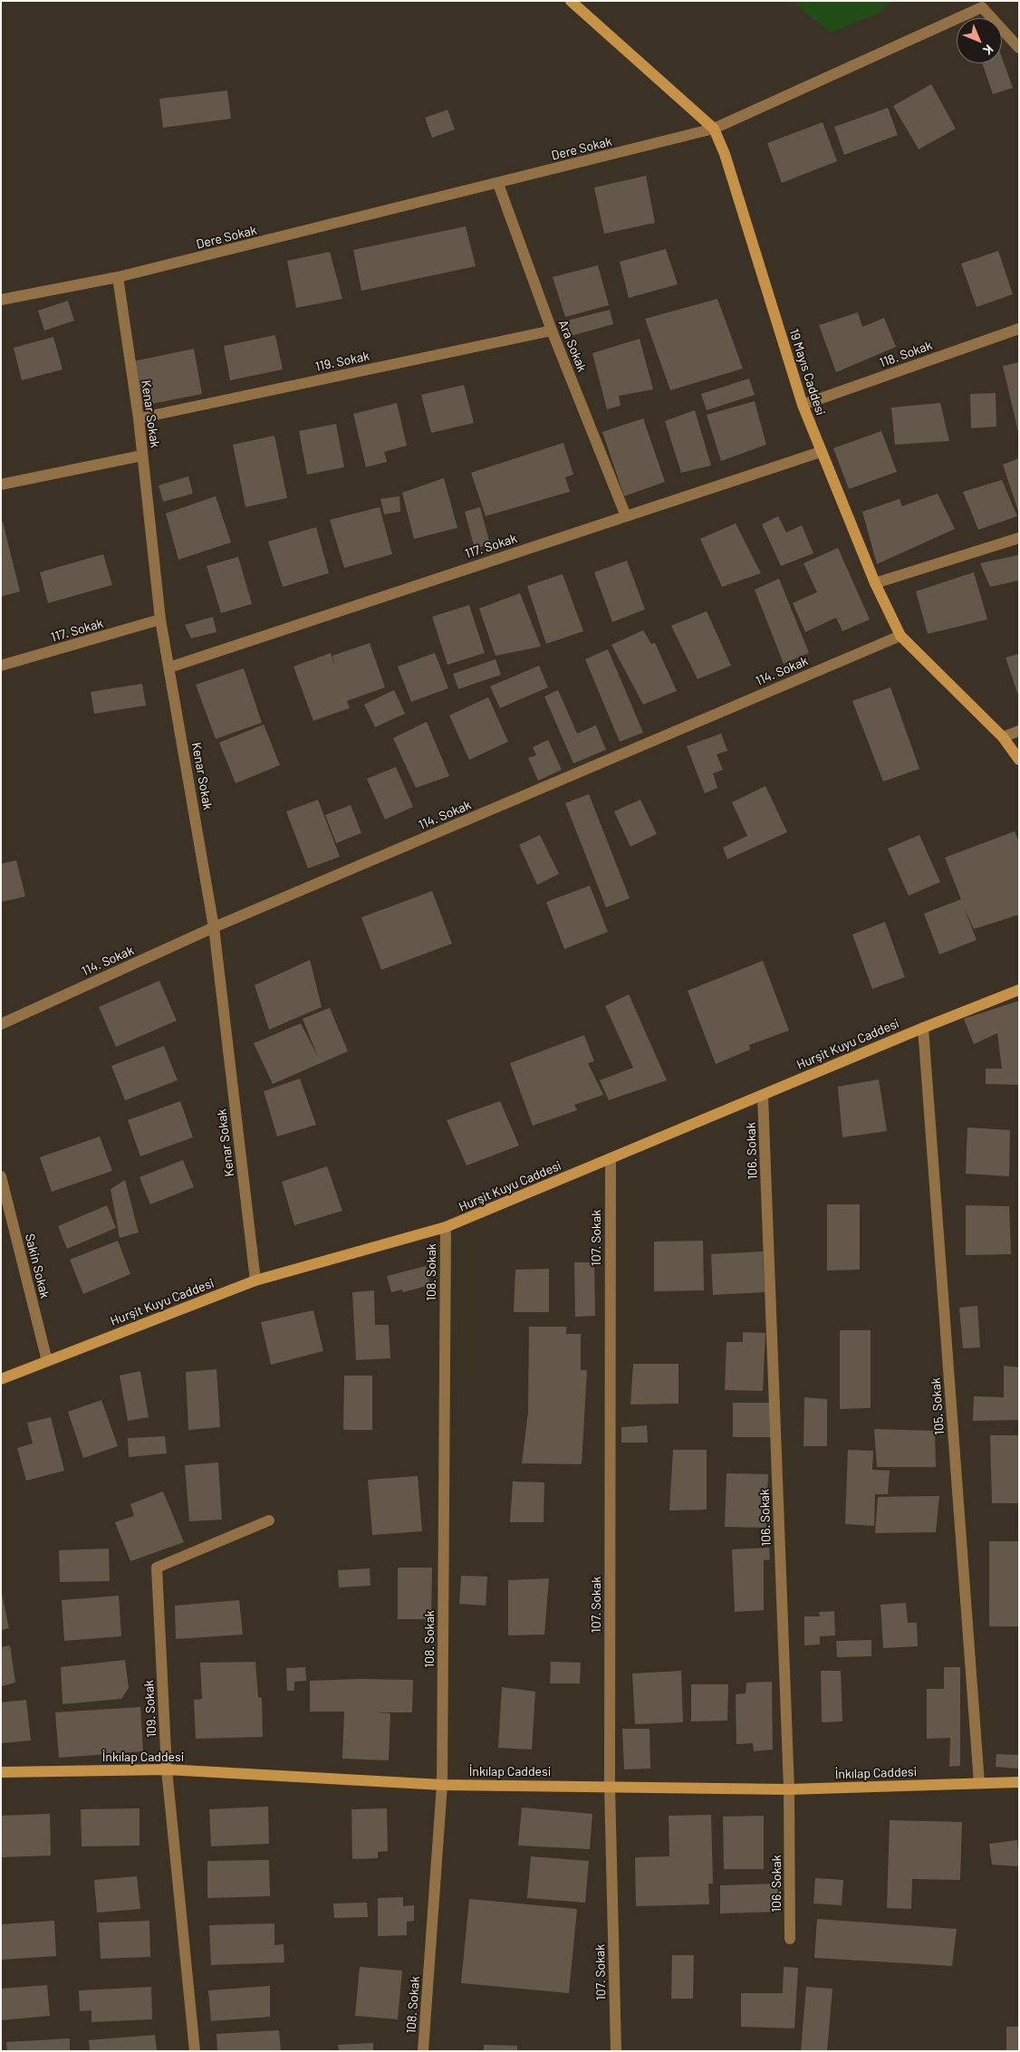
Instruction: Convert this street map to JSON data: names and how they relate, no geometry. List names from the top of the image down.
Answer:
{
  "streets": {
    "street": [
      "Dere Sokak",
      "Ara Sokak",
      "118. Sokak",
      "119. Sokak",
      "19 Mayıs Caddesi",
      "Kenar Sokak",
      "117. Sokak",
      "114. Sokak",
      "Hurşit Kuyu Caddesi",
      "106. Sokak",
      "107. Sokak",
      "Sakin Sokak",
      "108. Sokak",
      "105. Sokak",
      "109. Sokak",
      "İnkılap Caddesi"
    ]
  },
  "crossings": [
    ["Dere Sokak", "Ara Sokak"],
    ["Dere Sokak", "19 Mayıs Caddesi"],
    ["Dere Sokak", "Kenar Sokak"],
    ["Ara Sokak", "119. Sokak"],
    ["Ara Sokak", "117. Sokak"],
    ["118. Sokak", "19 Mayıs Caddesi"],
    ["119. Sokak", "Kenar Sokak"],
    ["19 Mayıs Caddesi", "117. Sokak"],
    ["19 Mayıs Caddesi", "114. Sokak"],
    ["Kenar Sokak", "117. Sokak"],
    ["Kenar Sokak", "114. Sokak"],
    ["Kenar Sokak", "Hurşit Kuyu Caddesi"],
    ["Hurşit Kuyu Caddesi", "106. Sokak"],
    ["Hurşit Kuyu Caddesi", "107. Sokak"],
    ["Hurşit Kuyu Caddesi", "Sakin Sokak"],
    ["Hurşit Kuyu Caddesi", "108. Sokak"],
    ["Hurşit Kuyu Caddesi", "105. Sokak"],
    ["106. Sokak", "İnkılap Caddesi"],
    ["107. Sokak", "İnkılap Caddesi"],
    ["108. Sokak", "İnkılap Caddesi"],
    ["105. Sokak", "İnkılap Caddesi"],
    ["109. Sokak", "İnkılap Caddesi"]
  ],
  "north": "bottom right"
}
